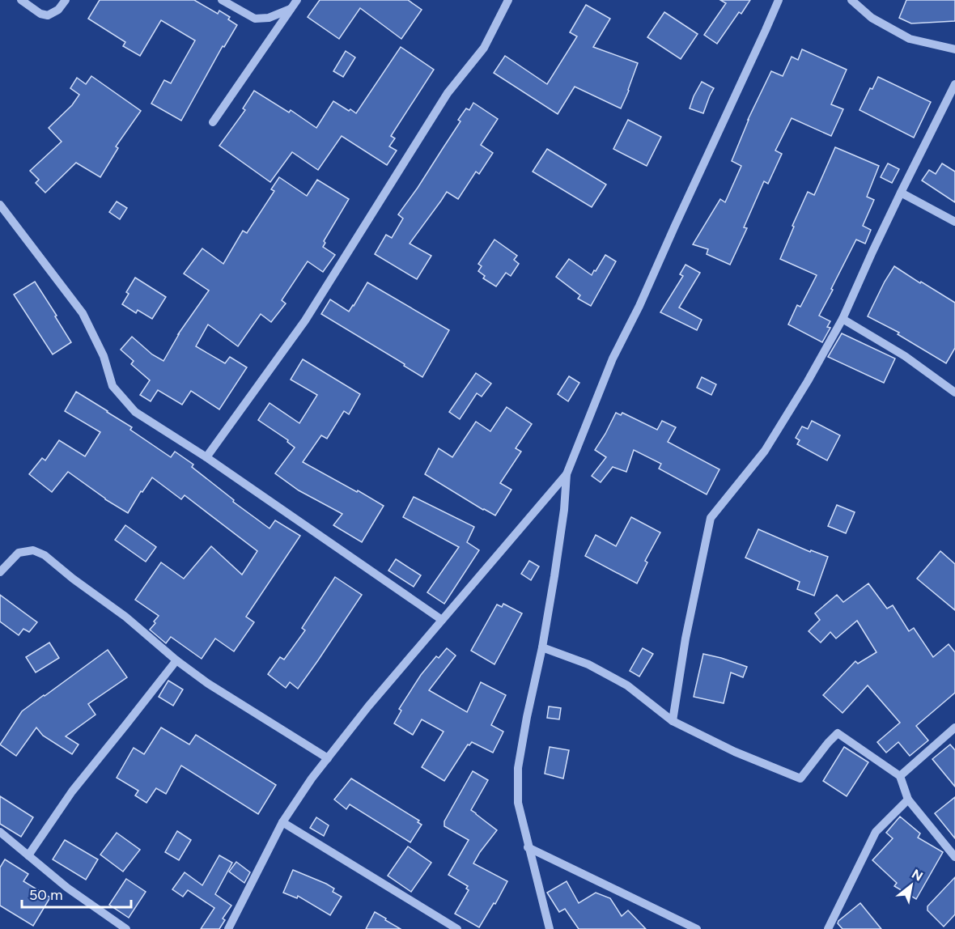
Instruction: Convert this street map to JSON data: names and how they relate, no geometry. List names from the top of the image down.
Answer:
{
  "scale_bar": "50 m",
  "north": "top right"
}
